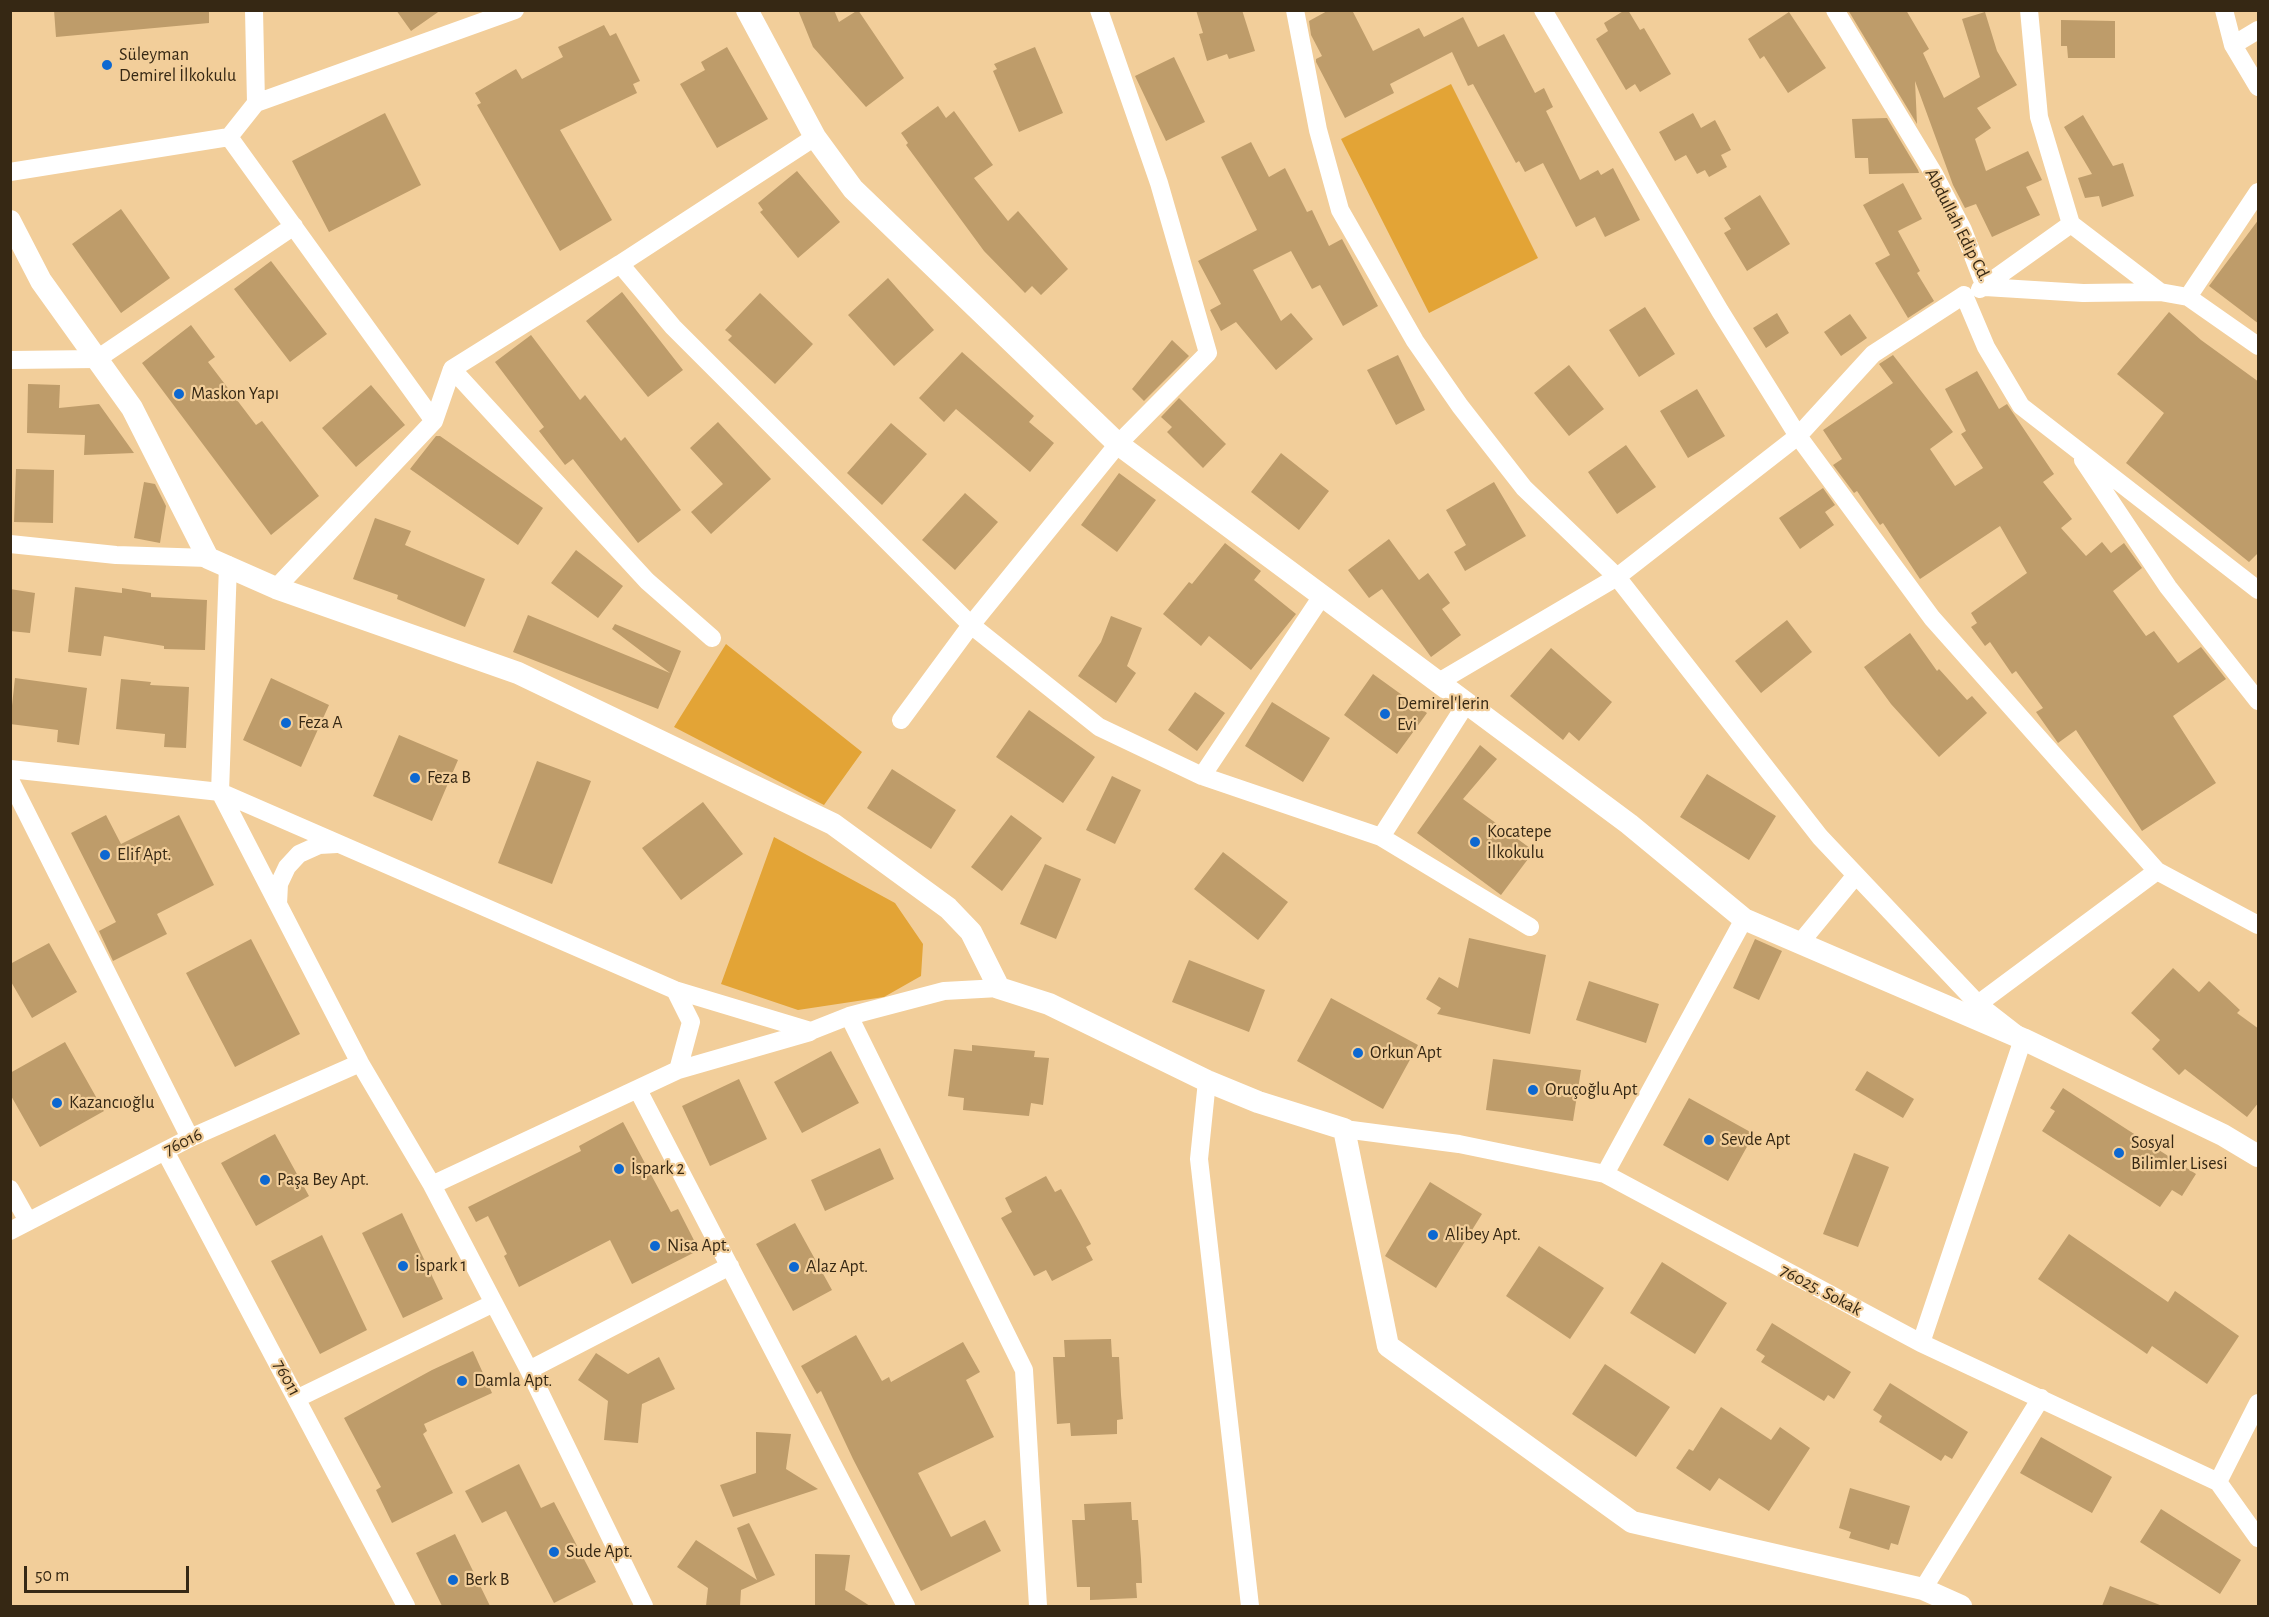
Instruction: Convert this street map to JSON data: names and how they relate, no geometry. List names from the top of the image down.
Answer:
{
  "streets": {
    "street": [
      "Abdullah Edip Cd.",
      "76016",
      "76025. Sokak",
      "76011"
    ]
  },
  "crossings": [
    ["76016", "76011"]
  ],
  "places": [
    "Süleyman Demirel İlkokulu",
    "Maskon Yapı",
    "Demirel'lerin Evi",
    "Feza A",
    "Feza B",
    "Kocatepe İlkokulu",
    "Elif Apt.",
    "Orkun Apt",
    "Oruçoğlu Apt",
    "Kazancıoğlu",
    "Sevde Apt",
    "Sosyal Bilimler Lisesi",
    "İspark 2",
    "Paşa Bey Apt.",
    "Alibey Apt.",
    "Nisa Apt.",
    "İspark 1",
    "Alaz Apt.",
    "Damla Apt.",
    "Sude Apt.",
    "Berk B"
  ],
  "scale_bar": "50 m"
}
